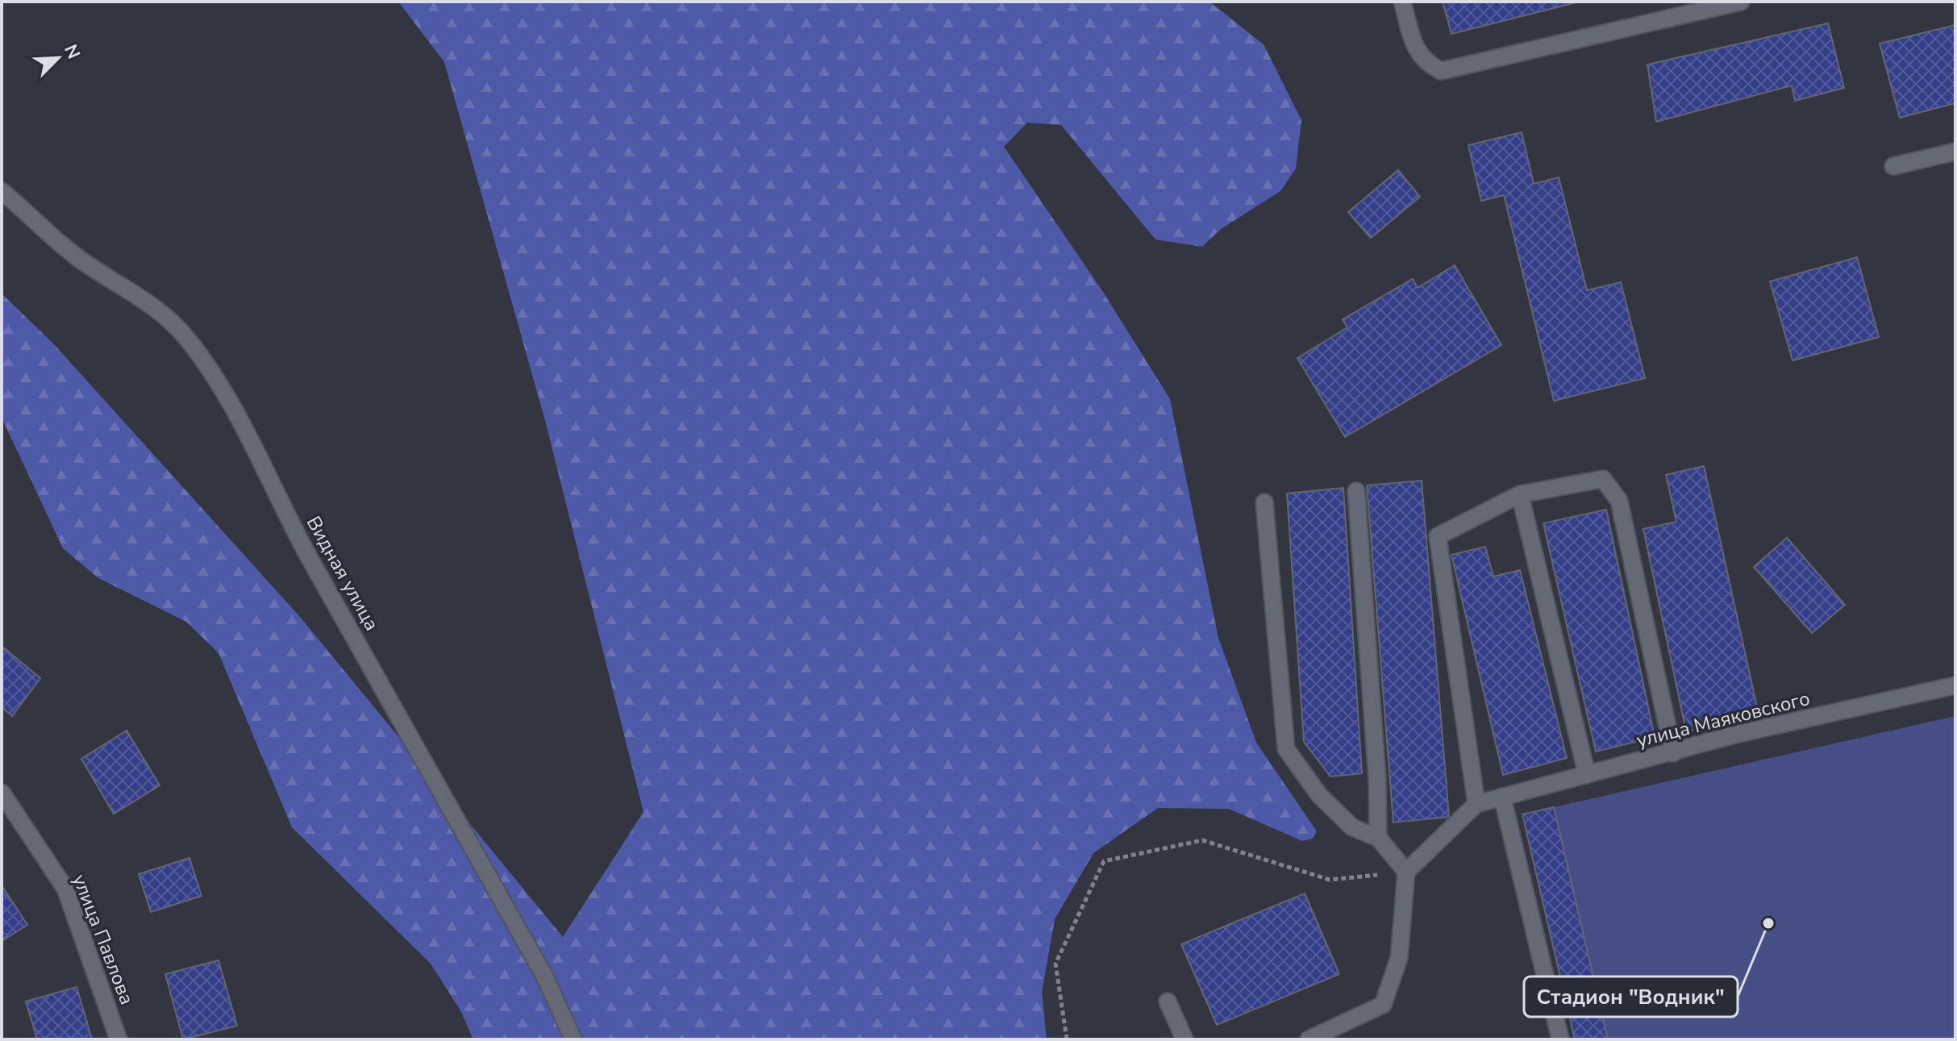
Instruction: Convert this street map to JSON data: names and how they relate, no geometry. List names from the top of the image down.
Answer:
{
  "streets": {
    "street": ["Видная улица", "улица Маяковского", "улица Павлова"]
  },
  "places": ["Стадион \"Водник\""],
  "north": "top right"
}
